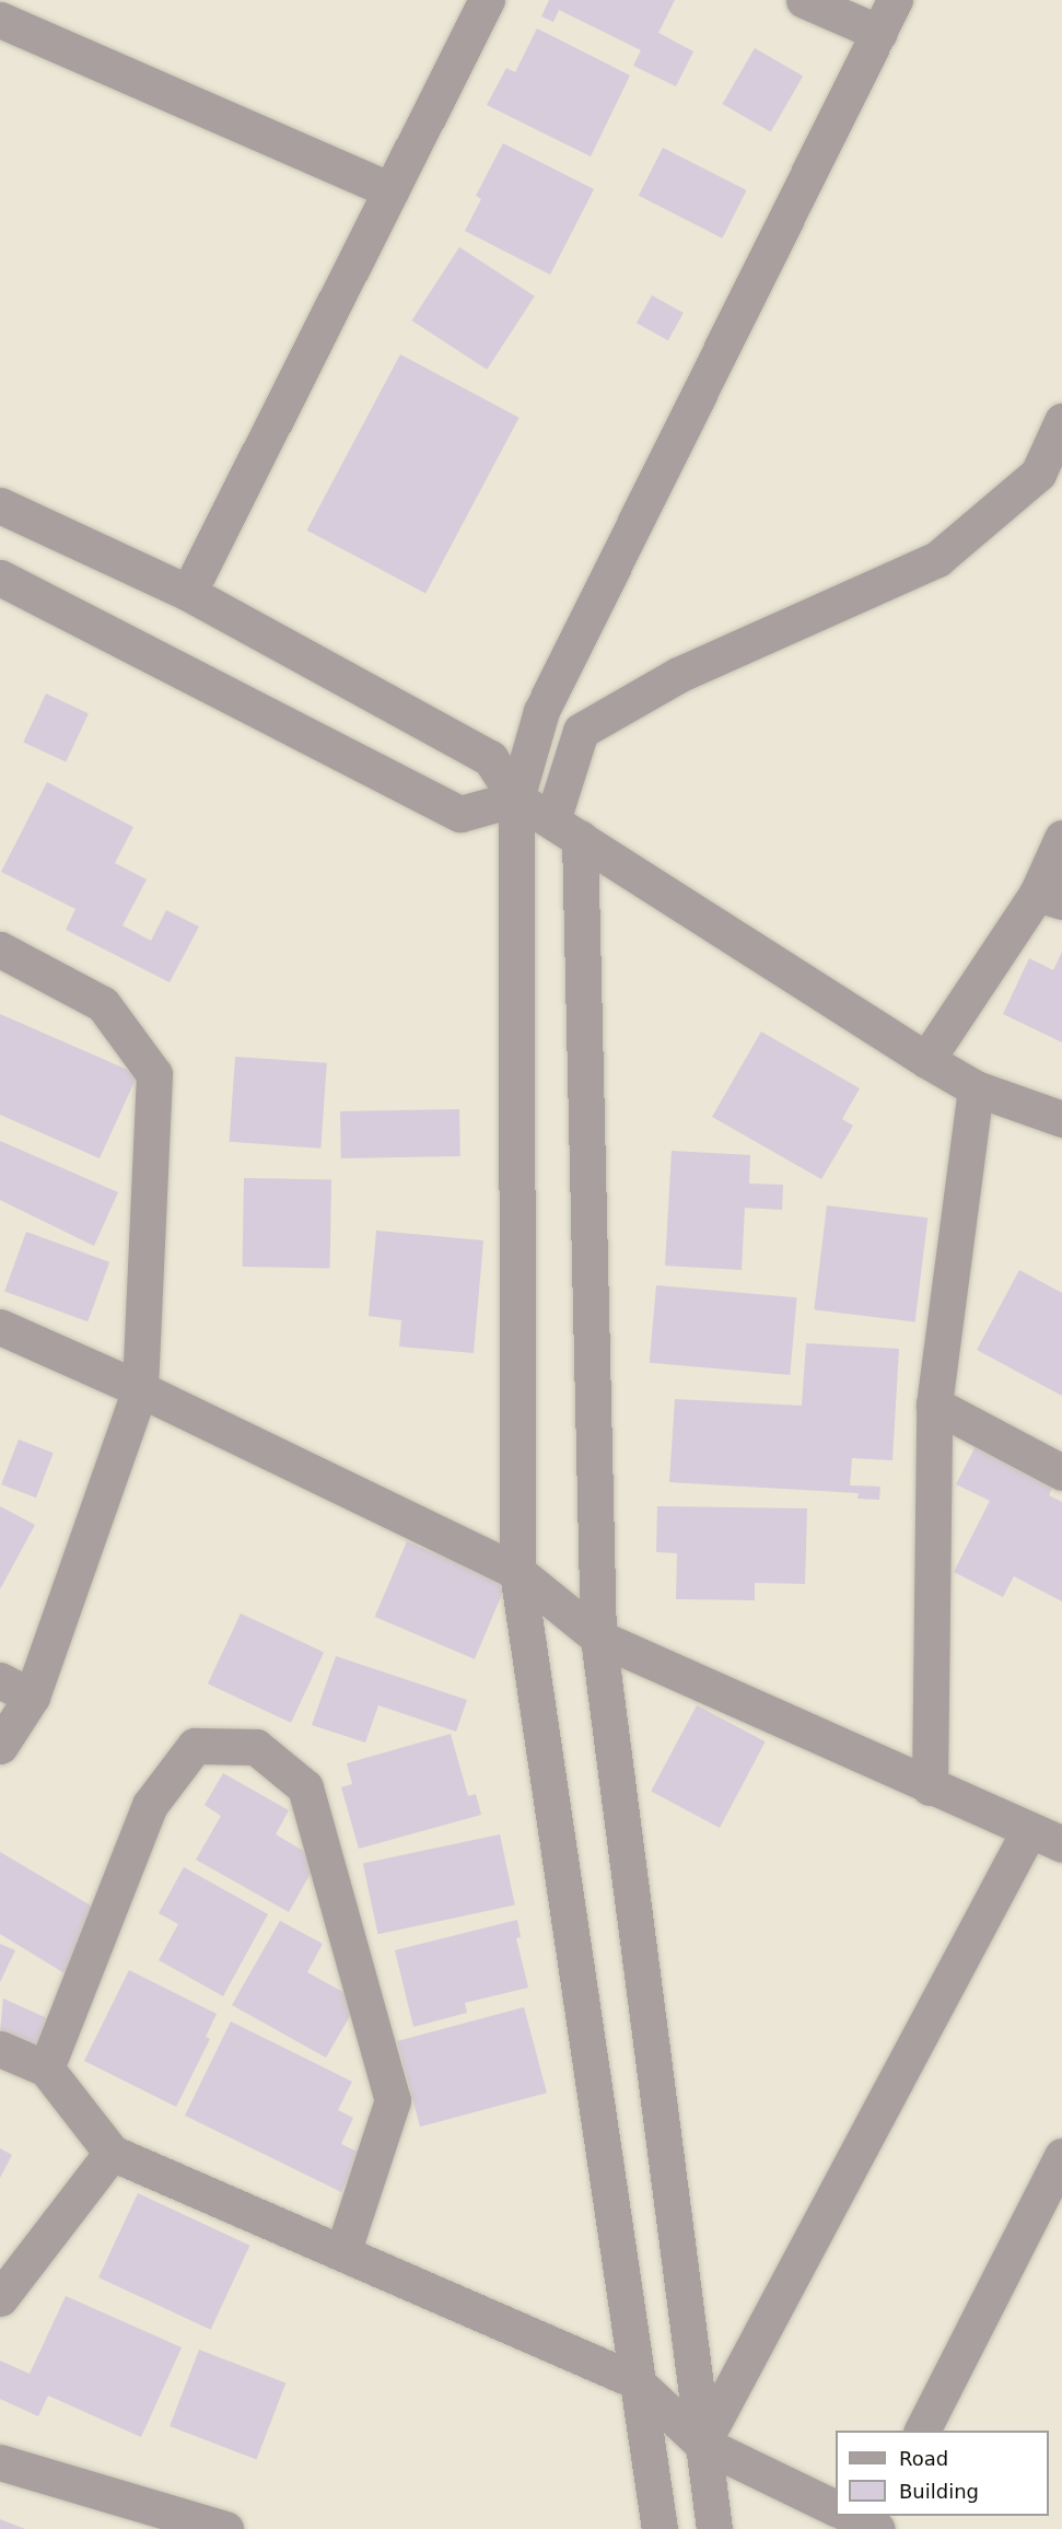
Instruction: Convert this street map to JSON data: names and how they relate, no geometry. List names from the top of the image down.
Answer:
{
  "legend": ["Road", "Building"]
}
